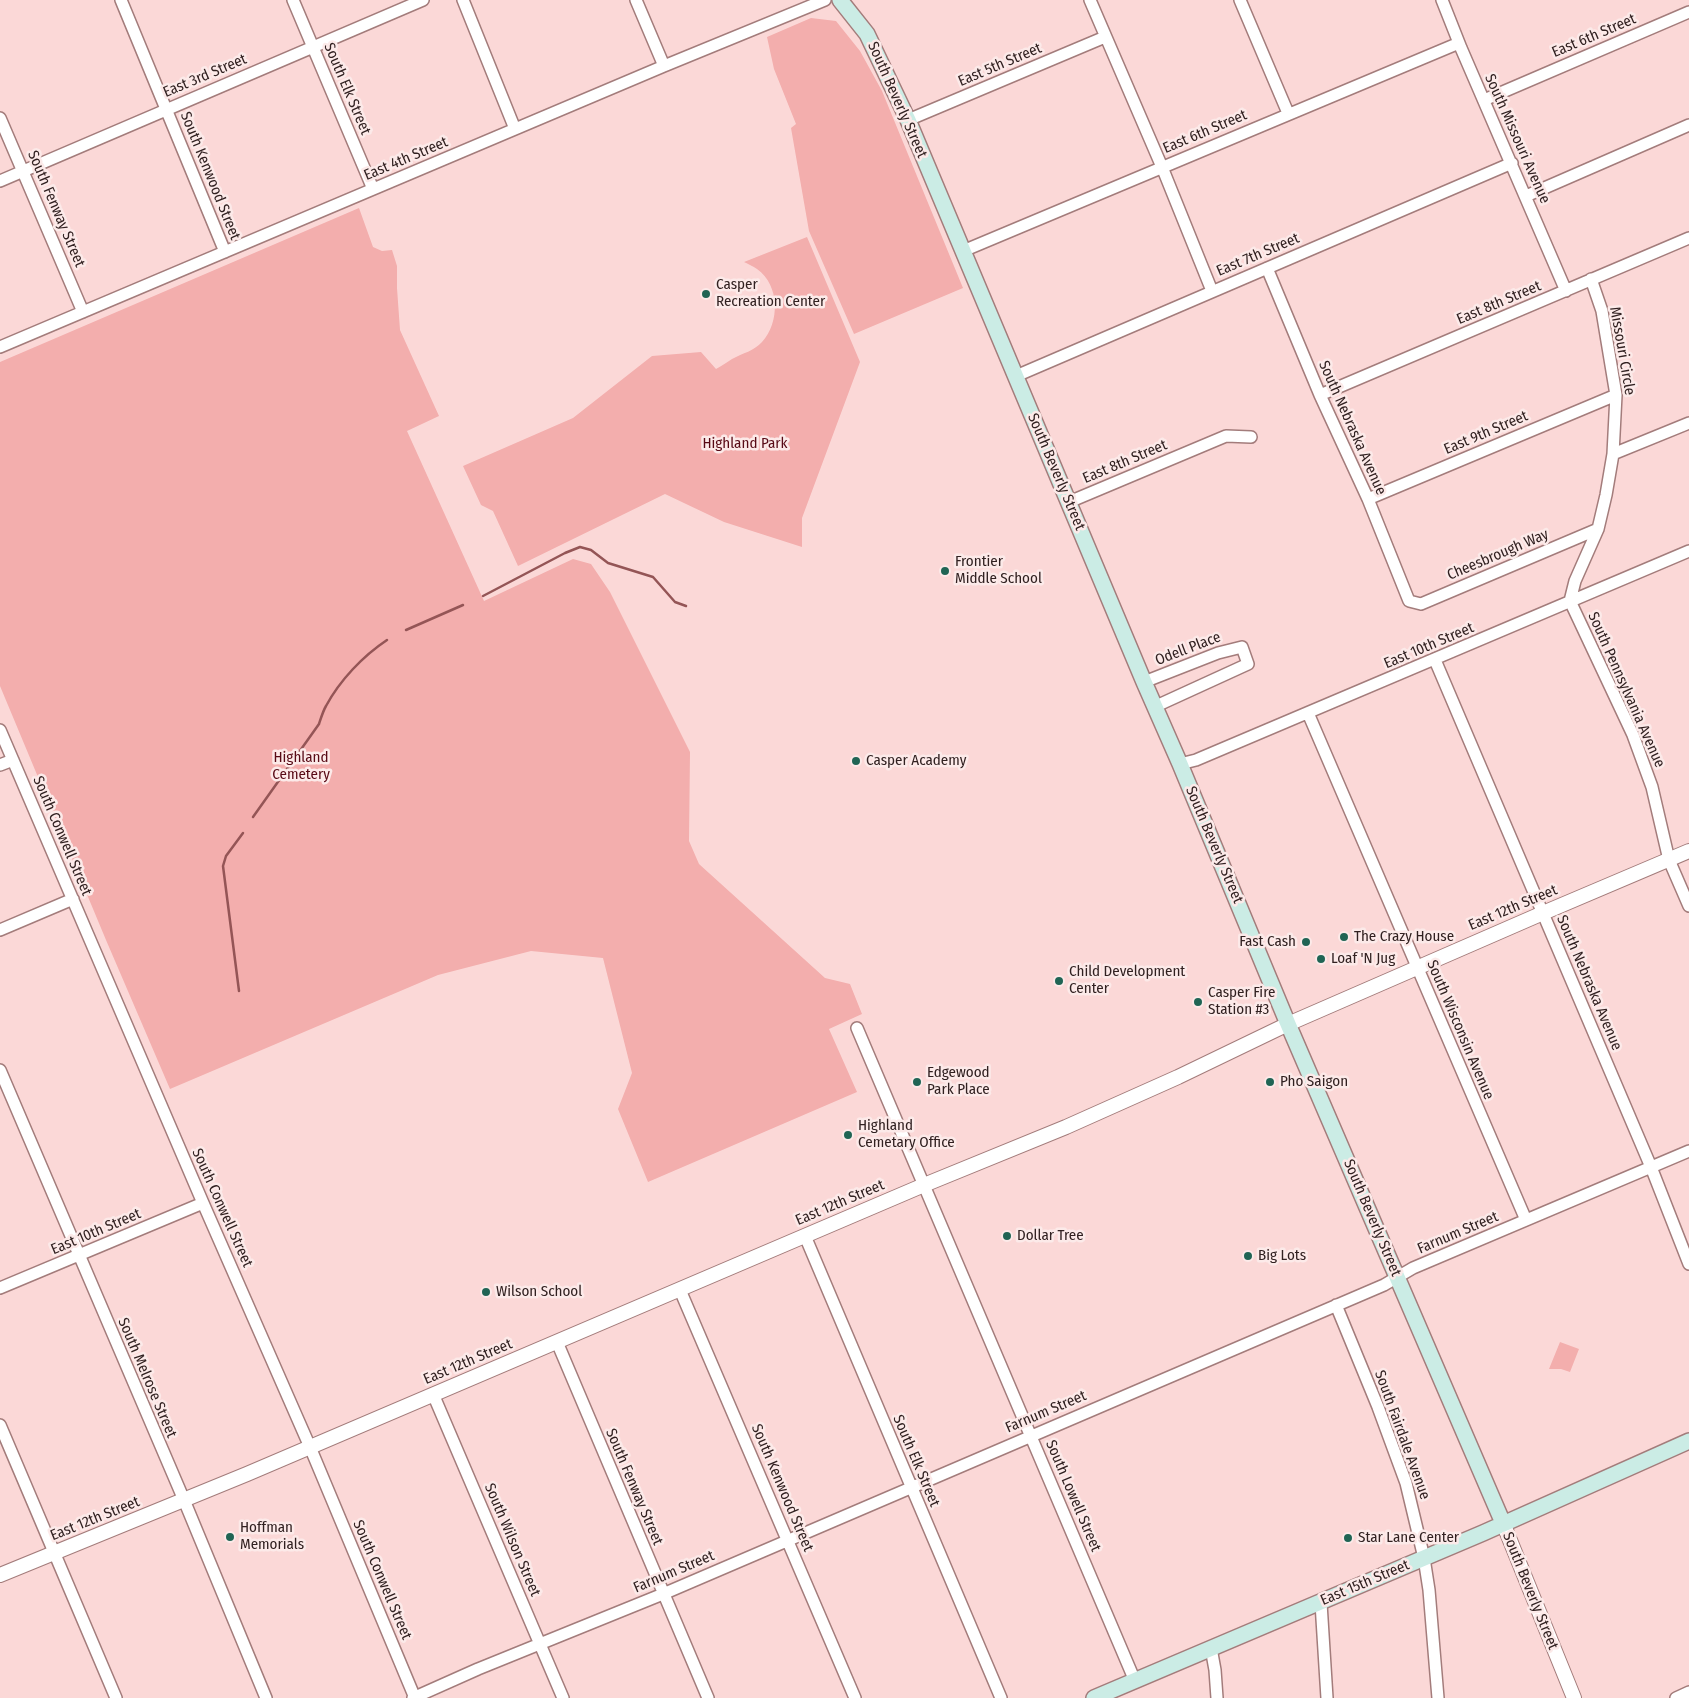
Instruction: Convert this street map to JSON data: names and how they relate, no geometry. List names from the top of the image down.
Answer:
{
  "streets": {
    "main road": ["South Beverly Street", "East 15th Street"],
    "street": [
      "East 6th Street",
      "East 5th Street",
      "East 3rd Street",
      "South Elk Street",
      "South Missouri Avenue",
      "East 4th Street",
      "South Kenwood Street",
      "South Fenway Street",
      "East 7th Street",
      "East 8th Street",
      "Missouri Circle",
      "South Nebraska Avenue",
      "East 9th Street",
      "Cheesbrough Way",
      "East 10th Street",
      "Odell Place",
      "South Pennsylvania Avenue",
      "South Conwell Street",
      "East 12th Street",
      "South Wisconsin Avenue",
      "Farnum Street",
      "South Melrose Street",
      "South Fairdale Avenue",
      "South Lowell Street",
      "South Wilson Street"
    ]
  },
  "crossings": [
    ["East 6th Street", "South Beverly Street"],
    ["East 6th Street", "South Missouri Avenue"],
    ["East 5th Street", "South Beverly Street"],
    ["East 3rd Street", "South Elk Street"],
    ["East 3rd Street", "South Kenwood Street"],
    ["East 3rd Street", "South Fenway Street"],
    ["South Elk Street", "East 4th Street"],
    ["South Elk Street", "East 12th Street"],
    ["South Elk Street", "Farnum Street"],
    ["South Beverly Street", "East 7th Street"],
    ["South Beverly Street", "East 8th Street"],
    ["South Beverly Street", "East 10th Street"],
    ["South Beverly Street", "Odell Place"],
    ["South Beverly Street", "East 12th Street"],
    ["South Beverly Street", "Farnum Street"],
    ["South Beverly Street", "East 15th Street"],
    ["South Missouri Avenue", "East 7th Street"],
    ["South Missouri Avenue", "East 8th Street"],
    ["East 4th Street", "South Kenwood Street"],
    ["East 4th Street", "South Fenway Street"],
    ["South Kenwood Street", "East 12th Street"],
    ["South Kenwood Street", "Farnum Street"],
    ["South Fenway Street", "East 12th Street"],
    ["South Fenway Street", "Farnum Street"],
    ["East 7th Street", "South Nebraska Avenue"],
    ["East 8th Street", "Missouri Circle"],
    ["East 8th Street", "South Nebraska Avenue"],
    ["Missouri Circle", "East 9th Street"],
    ["Missouri Circle", "Cheesbrough Way"],
    ["Missouri Circle", "East 10th Street"],
    ["Missouri Circle", "South Pennsylvania Avenue"],
    ["South Nebraska Avenue", "East 9th Street"],
    ["South Nebraska Avenue", "Cheesbrough Way"],
    ["South Nebraska Avenue", "East 10th Street"],
    ["South Nebraska Avenue", "East 12th Street"],
    ["South Nebraska Avenue", "Farnum Street"],
    ["East 10th Street", "South Pennsylvania Avenue"],
    ["East 10th Street", "South Conwell Street"],
    ["East 10th Street", "South Wisconsin Avenue"],
    ["East 10th Street", "South Melrose Street"],
    ["South Pennsylvania Avenue", "East 12th Street"],
    ["South Conwell Street", "East 12th Street"],
    ["South Conwell Street", "Farnum Street"],
    ["East 12th Street", "South Wisconsin Avenue"],
    ["East 12th Street", "South Melrose Street"],
    ["East 12th Street", "South Lowell Street"],
    ["East 12th Street", "South Wilson Street"],
    ["South Wisconsin Avenue", "Farnum Street"],
    ["Farnum Street", "South Fairdale Avenue"],
    ["Farnum Street", "South Lowell Street"],
    ["Farnum Street", "South Wilson Street"],
    ["South Fairdale Avenue", "East 15th Street"],
    ["South Lowell Street", "East 15th Street"]
  ],
  "parks": ["Highland Park", "Highland Cemetery"],
  "places": [
    "Casper Recreation Center",
    "Frontier Middle School",
    "Casper Academy",
    "The Crazy House",
    "Fast Cash",
    "Loaf 'N Jug",
    "Child Development Center",
    "Casper Fire Station #3",
    "Edgewood Park Place",
    "Pho Saigon",
    "Highland Cemetary Office",
    "Dollar Tree",
    "Big Lots",
    "Wilson School",
    "Hoffman Memorials",
    "Star Lane Center"
  ]
}
